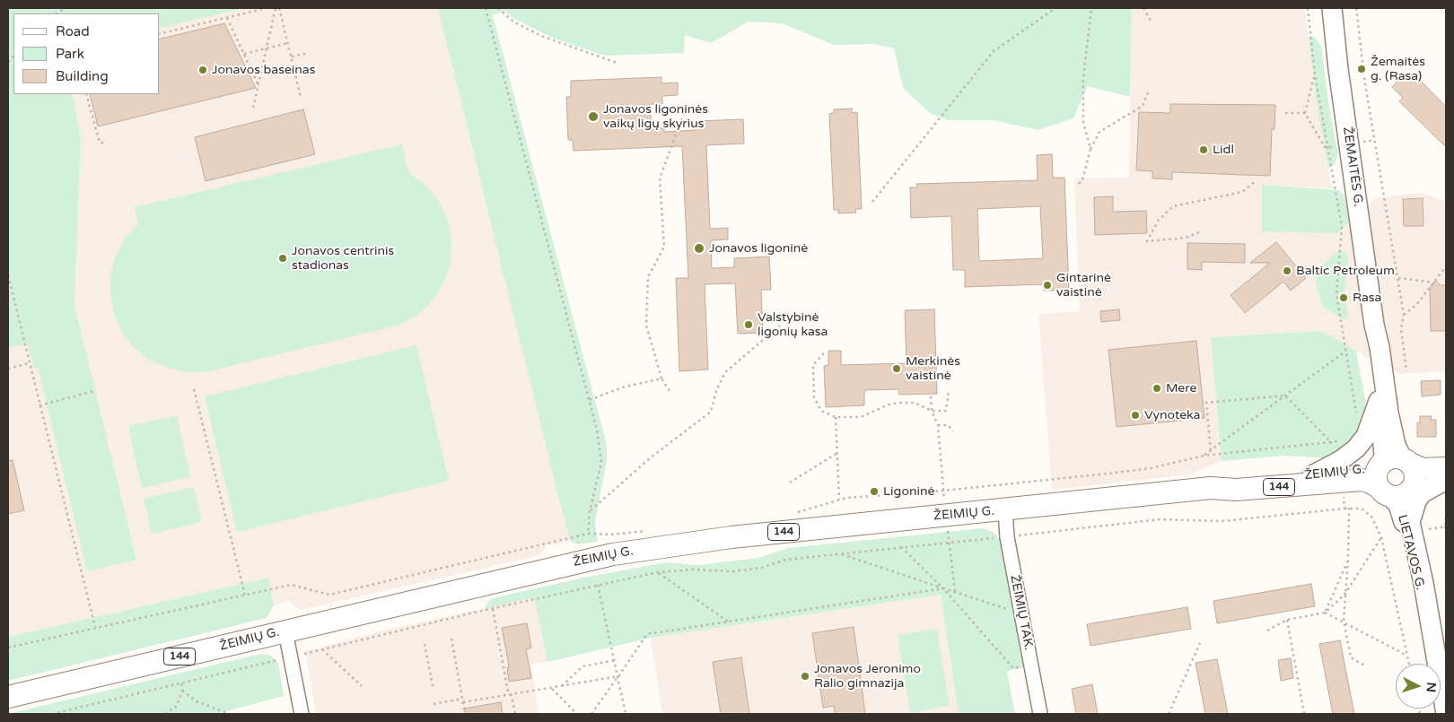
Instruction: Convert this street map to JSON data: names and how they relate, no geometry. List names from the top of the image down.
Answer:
{
  "streets": {
    "main road": [
      "ŽEMAITĖS G.",
      "ŽEIMIŲ G.",
      "144",
      "LIETAVOS G."
    ],
    "street": ["ŽEIMIŲ TAK."]
  },
  "crossings": [
    ["ŽEMAITĖS G.", "ŽEIMIŲ G."],
    ["ŽEMAITĖS G.", "LIETAVOS G."],
    ["ŽEIMIŲ G.", "LIETAVOS G."],
    ["ŽEIMIŲ G.", "ŽEIMIŲ TAK."]
  ],
  "places": [
    "Žemaitės g. (Rasa)",
    "Jonavos baseinas",
    "Jonavos ligoninės vaikų ligų skyrius",
    "Lidl",
    "Jonavos ligoninė",
    "Jonavos centrinis stadionas",
    "Baltic Petroleum",
    "Gintarinė vaistinė",
    "Rasa",
    "Valstybinė ligonių kasa",
    "Merkinės vaistinė",
    "Mere",
    "Vynoteka",
    "Ligoninė",
    "Jonavos Jeronimo Ralio gimnazija"
  ],
  "legend": ["Road", "Park", "Building"],
  "north": "right"
}
